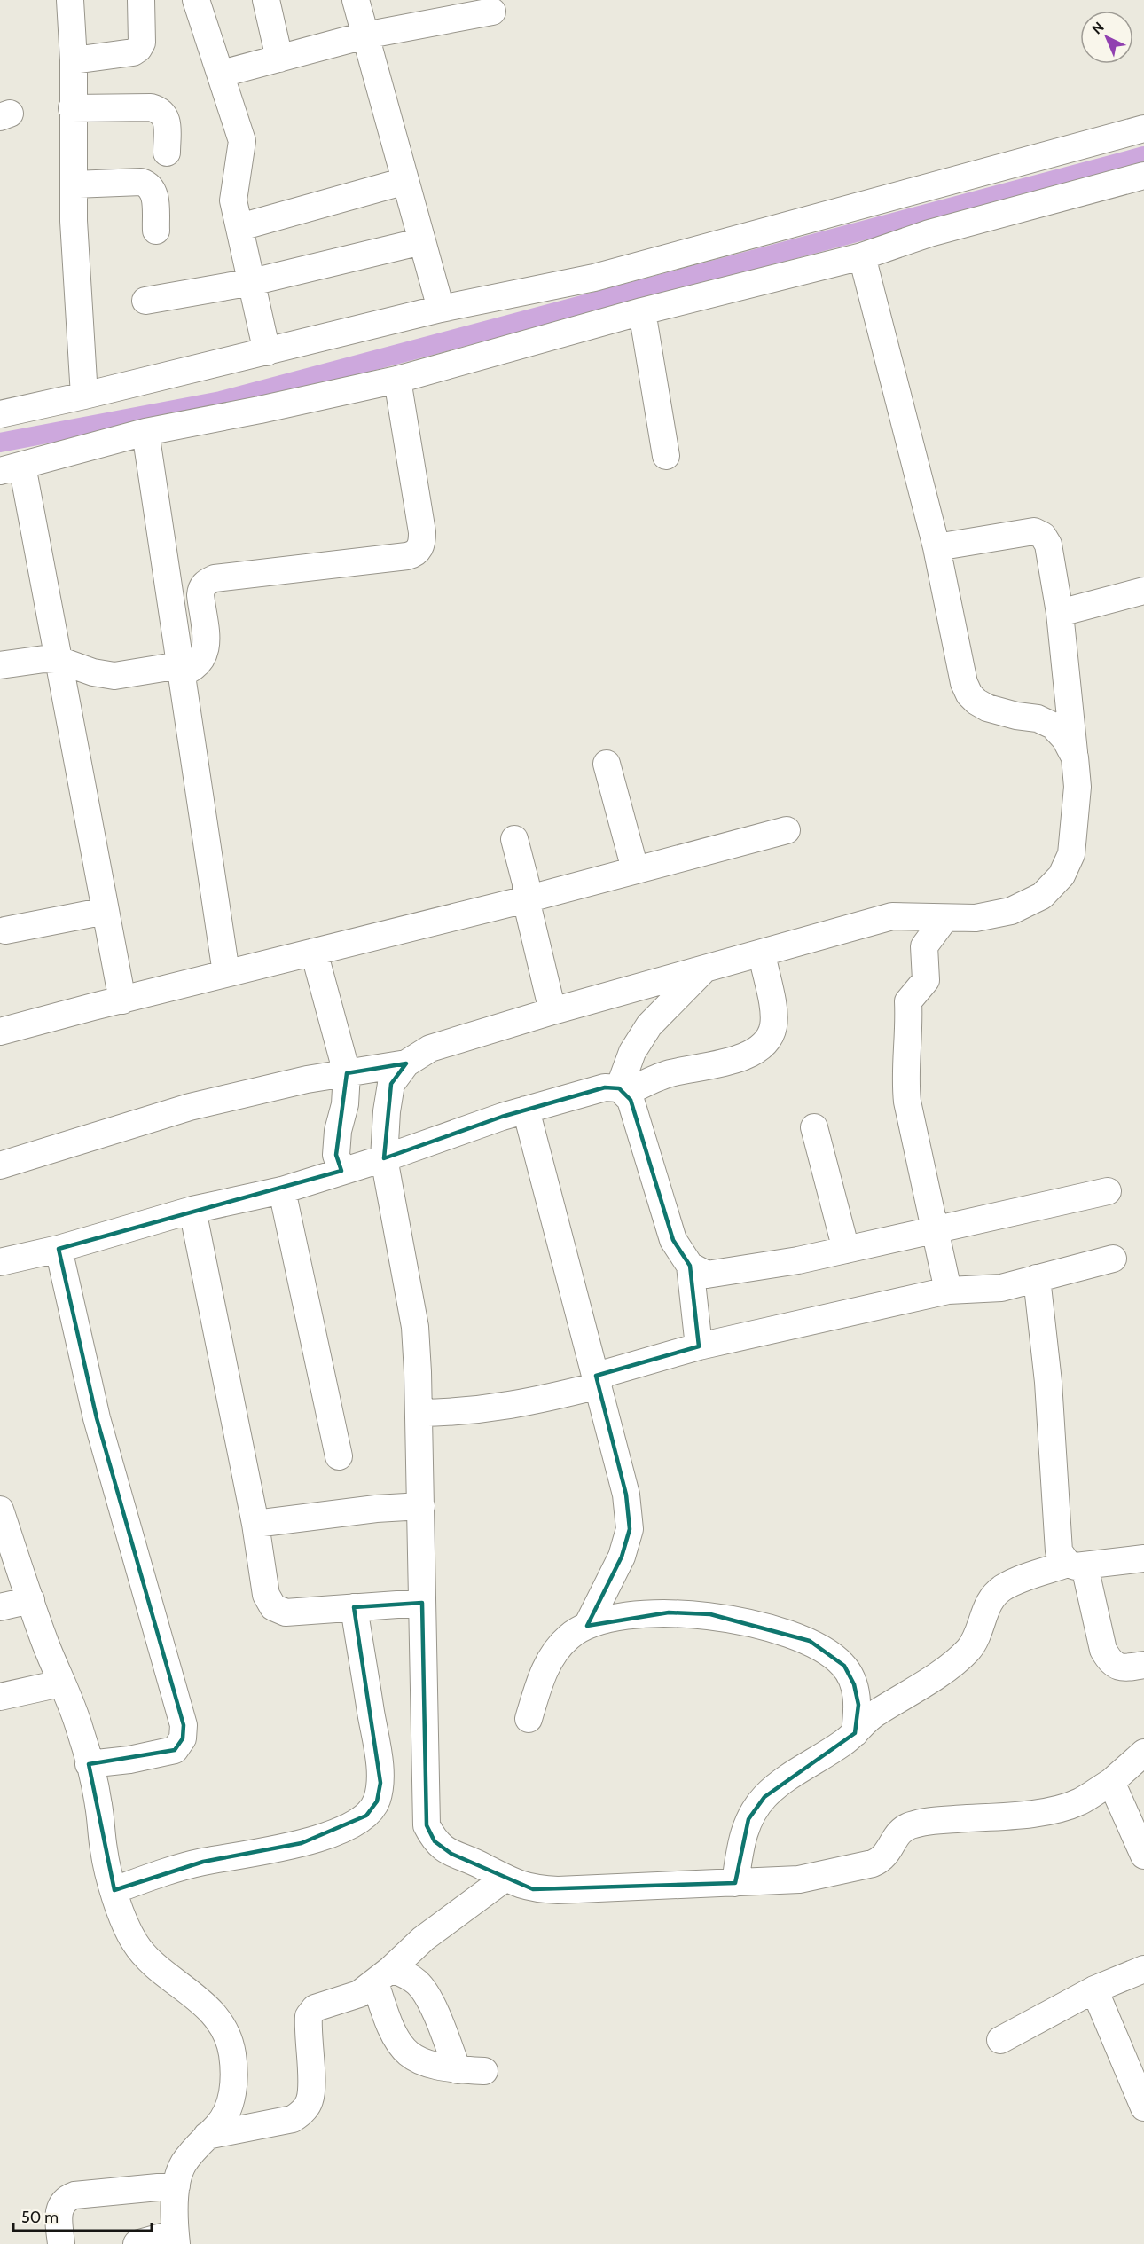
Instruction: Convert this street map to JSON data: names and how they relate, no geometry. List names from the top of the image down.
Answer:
{
  "scale_bar": "50 m",
  "north": "top left"
}
